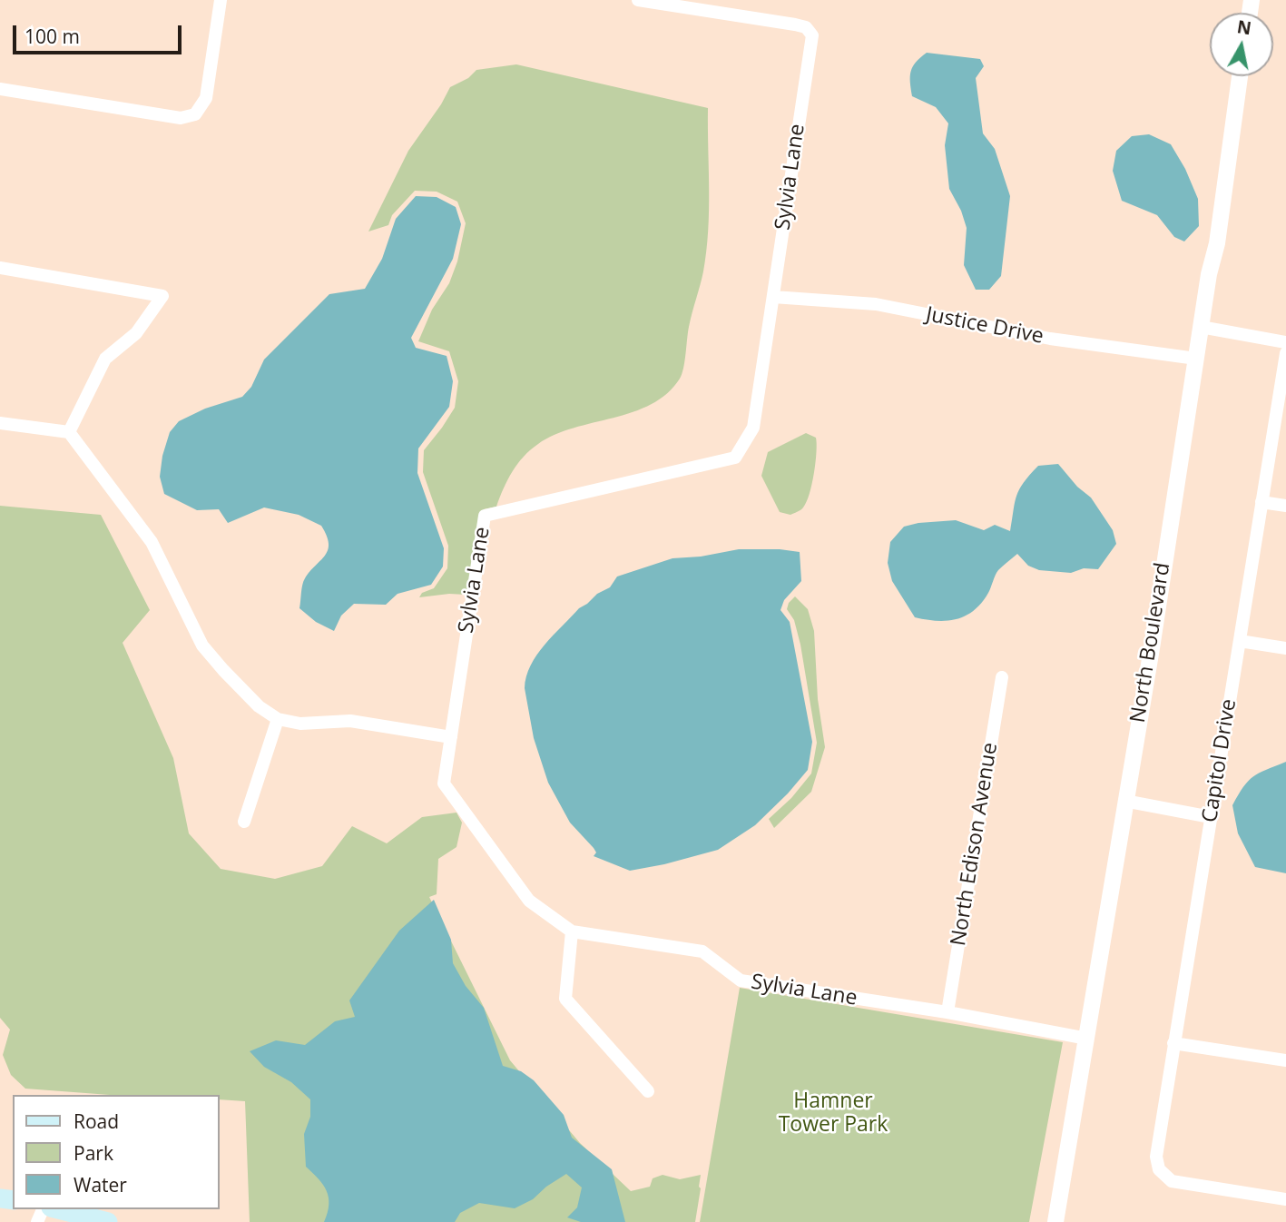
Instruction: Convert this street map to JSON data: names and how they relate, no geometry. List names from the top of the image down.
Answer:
{
  "streets": {
    "street": [
      "Sylvia Lane",
      "Justice Drive",
      "North Boulevard",
      "Capitol Drive",
      "North Edison Avenue"
    ]
  },
  "crossings": [
    ["Sylvia Lane", "Justice Drive"],
    ["Sylvia Lane", "North Boulevard"],
    ["Sylvia Lane", "North Edison Avenue"],
    ["Justice Drive", "North Boulevard"]
  ],
  "parks": ["Hamner Tower Park"],
  "legend": ["Road", "Park", "Water"],
  "scale_bar": "100 m",
  "north": "top"
}
